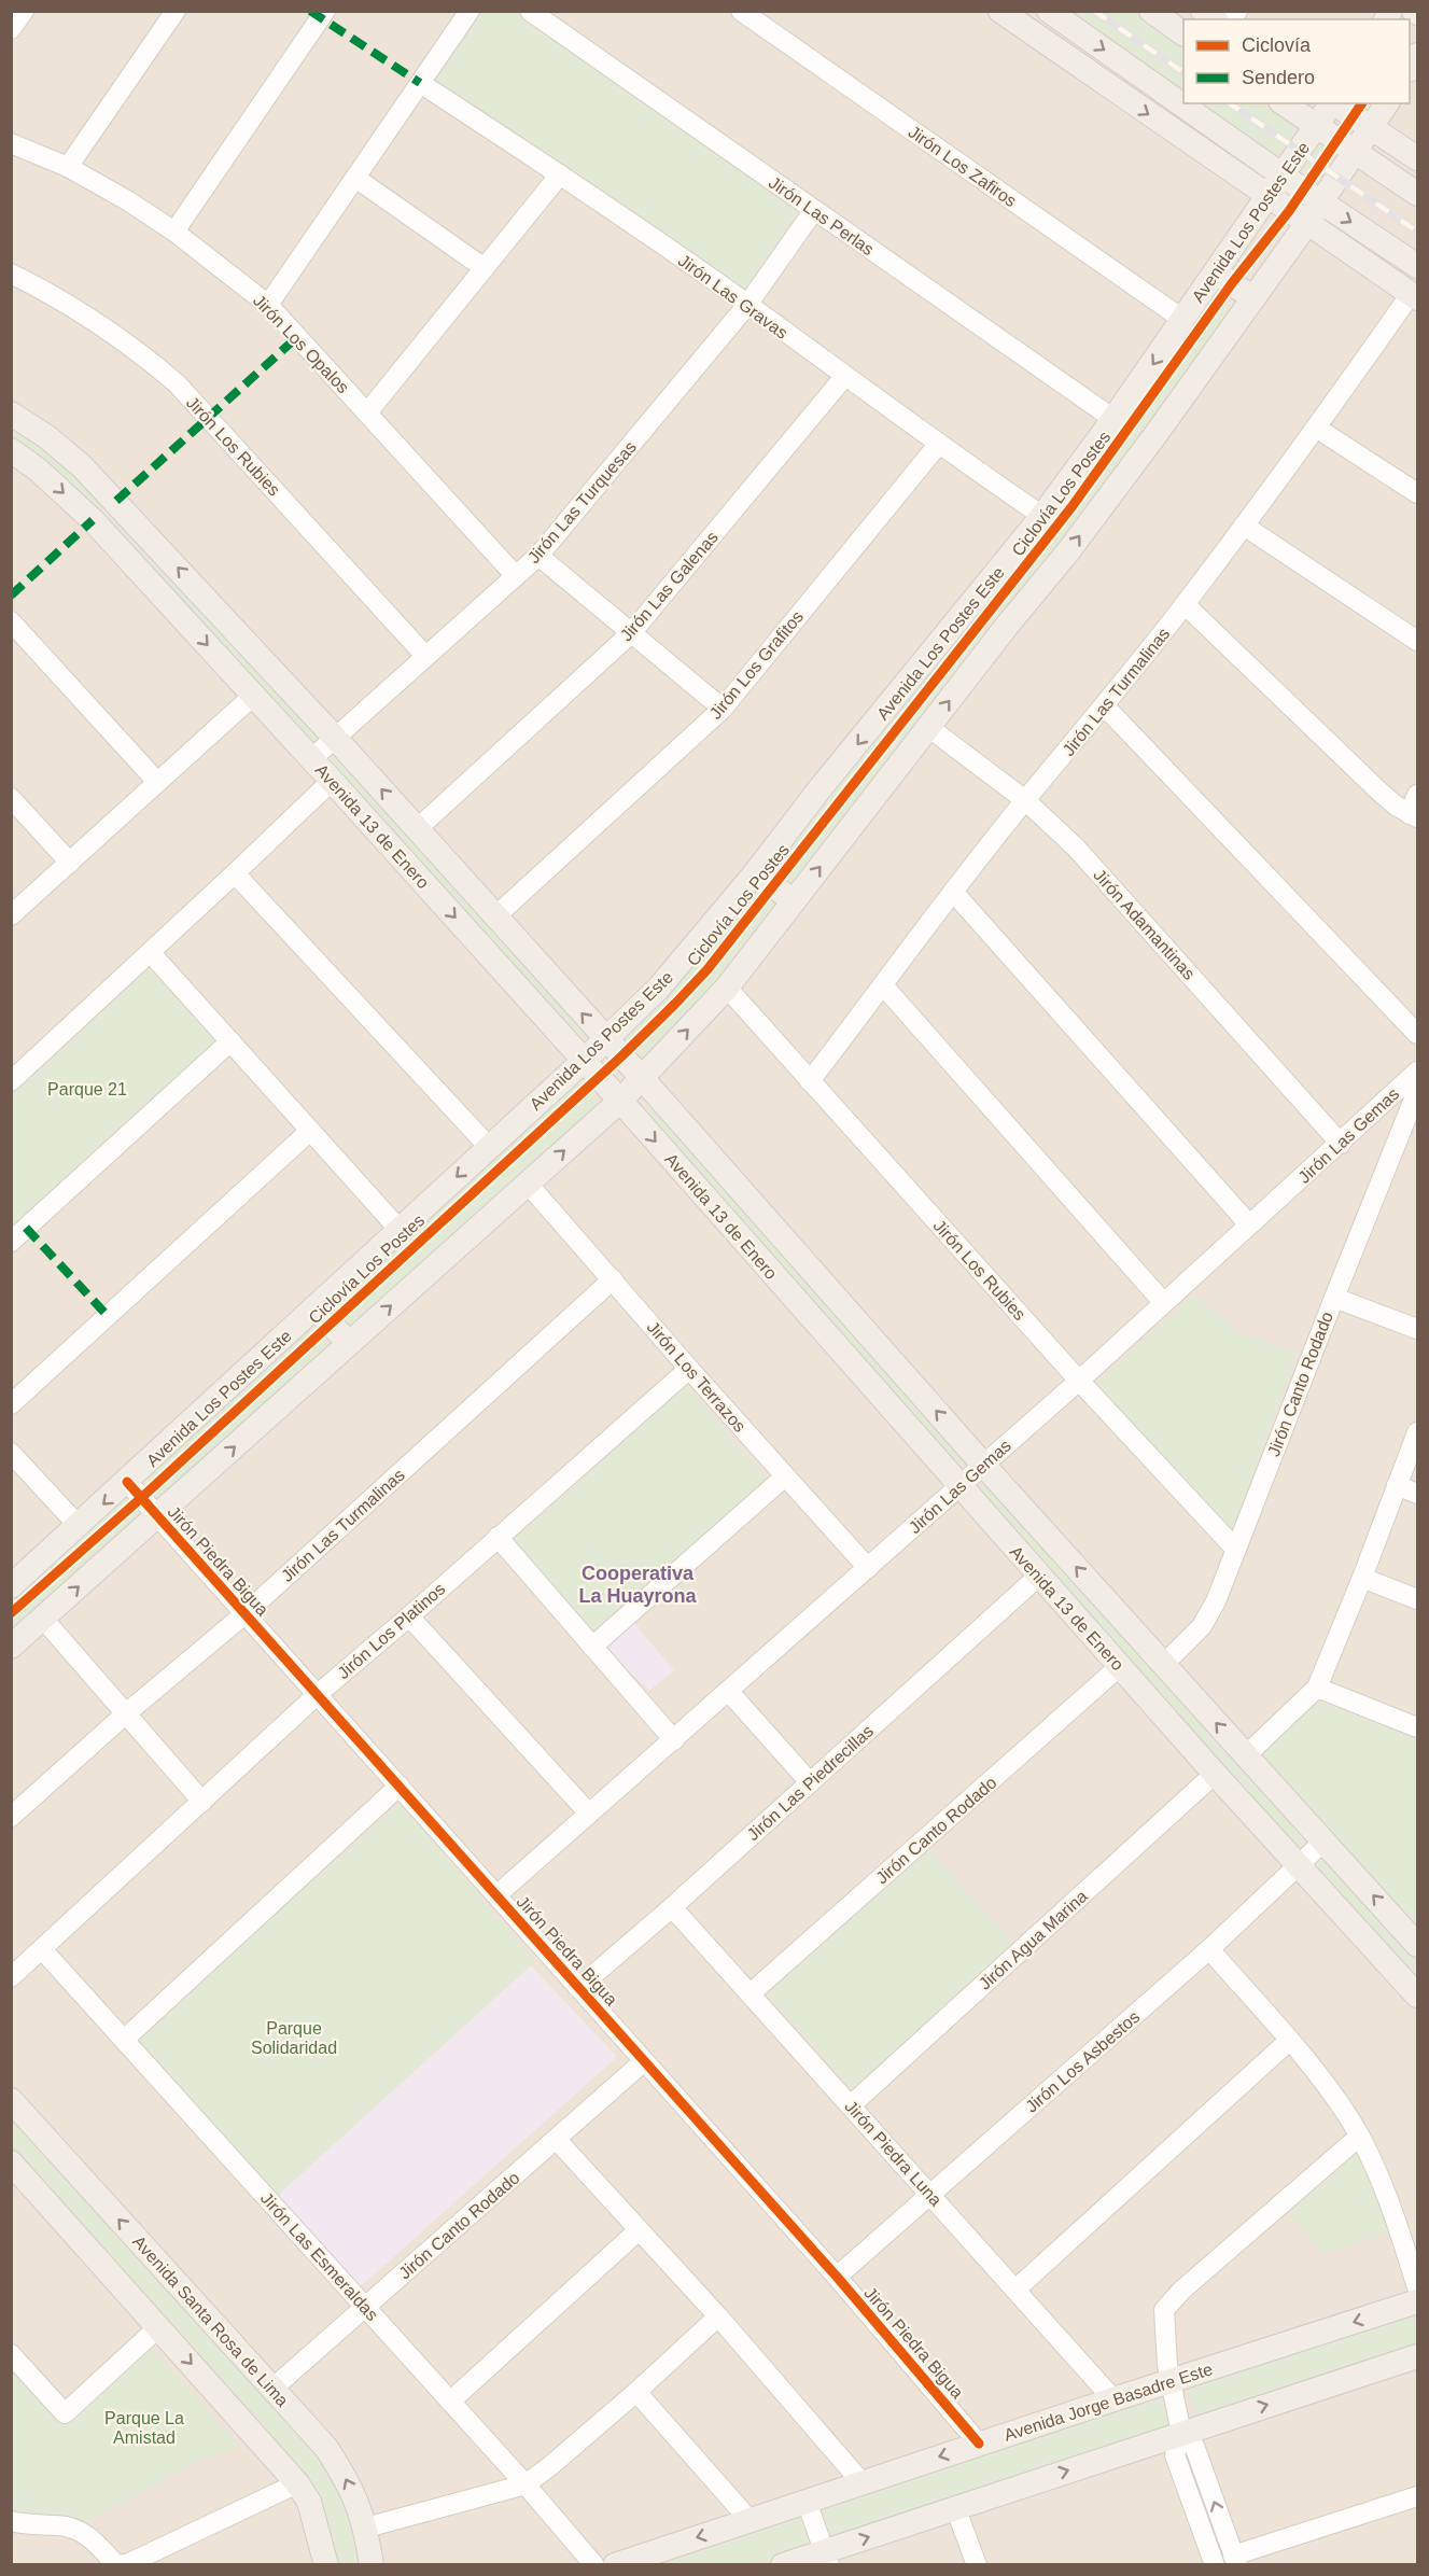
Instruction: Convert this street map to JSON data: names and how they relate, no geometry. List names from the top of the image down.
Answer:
{
  "streets": {
    "main road": [
      "Avenida Los Postes Este",
      "Avenida 13 de Enero",
      "Avenida Santa Rosa de Lima",
      "Avenida Jorge Basadre Este"
    ],
    "street": [
      "Jirón Los Zafiros",
      "Jirón Las Perlas",
      "Jirón Las Gravas",
      "Jirón Los Opalos",
      "Jirón Los Rubies",
      "Jirón Las Turquesas",
      "Jirón Las Galenas",
      "Jirón Los Grafitos",
      "Jirón Las Turmalinas",
      "Jirón Adamantinas",
      "Jirón Las Gemas",
      "Jirón Los Terrazos",
      "Jirón Canto Rodado",
      "Jirón Piedra Bigua",
      "Jirón Los Platinos",
      "Jirón Las Piedrecillas",
      "Jirón Agua Marina",
      "Jirón Los Asbestos",
      "Jirón Piedra Luna",
      "Jirón Las Esmeraldas"
    ],
    "cycle path": ["Ciclovía Los Postes"]
  },
  "crossings": [
    ["Jirón Los Zafiros", "Avenida Los Postes Este"],
    ["Jirón Las Perlas", "Avenida Los Postes Este"],
    ["Jirón Las Perlas", "Jirón Las Turquesas"],
    ["Avenida Los Postes Este", "Jirón Las Gravas"],
    ["Avenida Los Postes Este", "Avenida 13 de Enero"],
    ["Avenida Los Postes Este", "Jirón Piedra Bigua"],
    ["Jirón Las Gravas", "Jirón Las Turquesas"],
    ["Jirón Las Gravas", "Jirón Las Galenas"],
    ["Jirón Las Gravas", "Jirón Los Grafitos"],
    ["Jirón Los Opalos", "Jirón Las Turquesas"],
    ["Jirón Los Rubies", "Jirón Las Turquesas"],
    ["Jirón Los Rubies", "Jirón Las Turmalinas"],
    ["Jirón Los Rubies", "Jirón Las Gemas"],
    ["Jirón Los Rubies", "Jirón Canto Rodado"],
    ["Jirón Las Turquesas", "Avenida 13 de Enero"],
    ["Jirón Las Galenas", "Avenida 13 de Enero"],
    ["Jirón Los Grafitos", "Avenida 13 de Enero"],
    ["Jirón Las Turmalinas", "Jirón Adamantinas"],
    ["Jirón Las Turmalinas", "Jirón Los Terrazos"],
    ["Jirón Las Turmalinas", "Jirón Piedra Bigua"],
    ["Avenida 13 de Enero", "Jirón Las Gemas"],
    ["Avenida 13 de Enero", "Jirón Canto Rodado"],
    ["Avenida 13 de Enero", "Jirón Las Piedrecillas"],
    ["Avenida 13 de Enero", "Jirón Agua Marina"],
    ["Avenida 13 de Enero", "Jirón Los Asbestos"],
    ["Jirón Adamantinas", "Jirón Las Gemas"],
    ["Jirón Las Gemas", "Jirón Los Terrazos"],
    ["Jirón Las Gemas", "Jirón Piedra Bigua"],
    ["Jirón Los Terrazos", "Jirón Los Platinos"],
    ["Jirón Canto Rodado", "Jirón Piedra Bigua"],
    ["Jirón Canto Rodado", "Jirón Piedra Luna"],
    ["Jirón Canto Rodado", "Jirón Las Esmeraldas"],
    ["Jirón Canto Rodado", "Avenida Santa Rosa de Lima"],
    ["Jirón Piedra Bigua", "Jirón Los Platinos"],
    ["Jirón Piedra Bigua", "Jirón Las Piedrecillas"],
    ["Jirón Piedra Bigua", "Jirón Los Asbestos"],
    ["Jirón Piedra Bigua", "Avenida Jorge Basadre Este"],
    ["Jirón Los Platinos", "Jirón Las Esmeraldas"],
    ["Jirón Las Piedrecillas", "Jirón Piedra Luna"],
    ["Jirón Agua Marina", "Jirón Piedra Luna"],
    ["Jirón Los Asbestos", "Jirón Piedra Luna"],
    ["Jirón Piedra Luna", "Avenida Jorge Basadre Este"]
  ],
  "districts": ["Cooperativa La Huayrona"],
  "parks": ["Parque 21", "Parque Solidaridad", "Parque La Amistad"],
  "legend": ["Ciclovía", "Sendero"]
}
